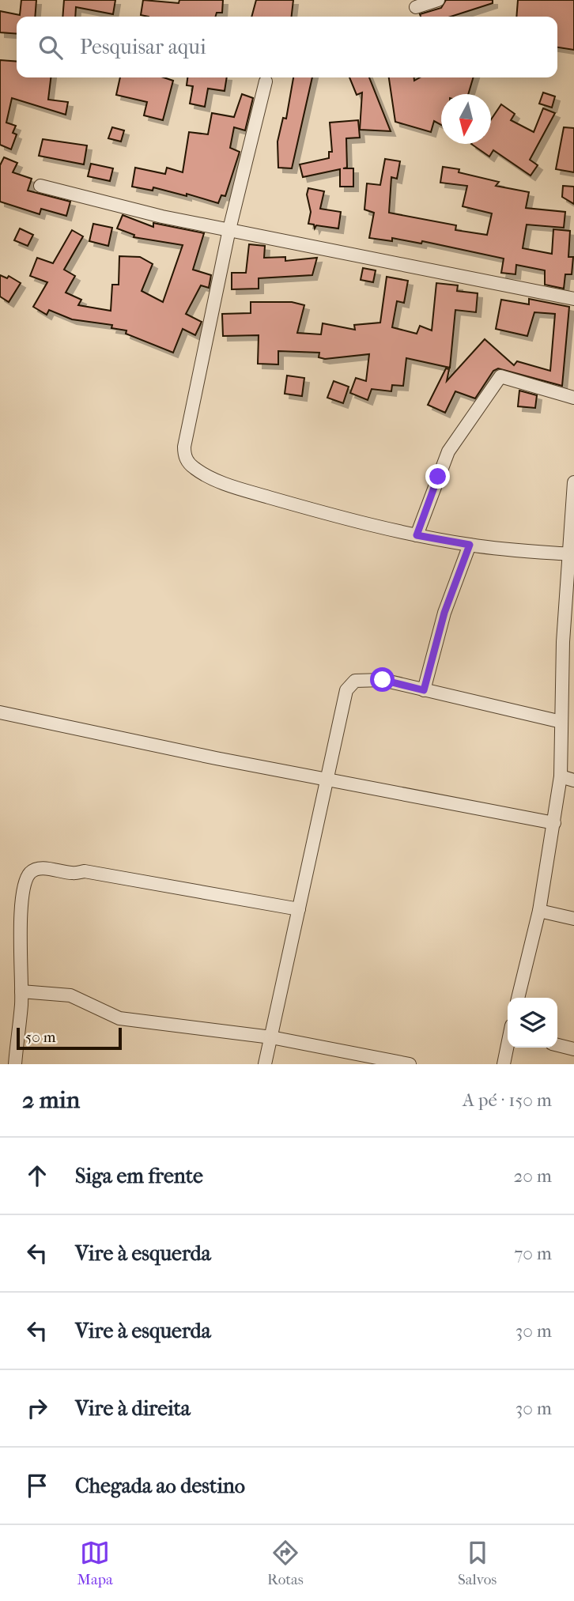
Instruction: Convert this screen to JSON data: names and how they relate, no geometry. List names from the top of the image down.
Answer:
{
  "scale_bar": "50 m",
  "north": "bottom",
  "page": {
    "search": "Pesquisar aqui",
    "scale": "50 m",
    "heading": ["2 min", "A pé · 150 m"],
    "list": [
      ["Siga em frente", "20 m"],
      ["Vire à esquerda", "70 m"],
      ["Vire à esquerda", "30 m"],
      ["Vire à direita", "30 m"],
      "Chegada ao destino"
    ],
    "nav": ["Mapa", "Rotas", "Salvos"]
  }
}
